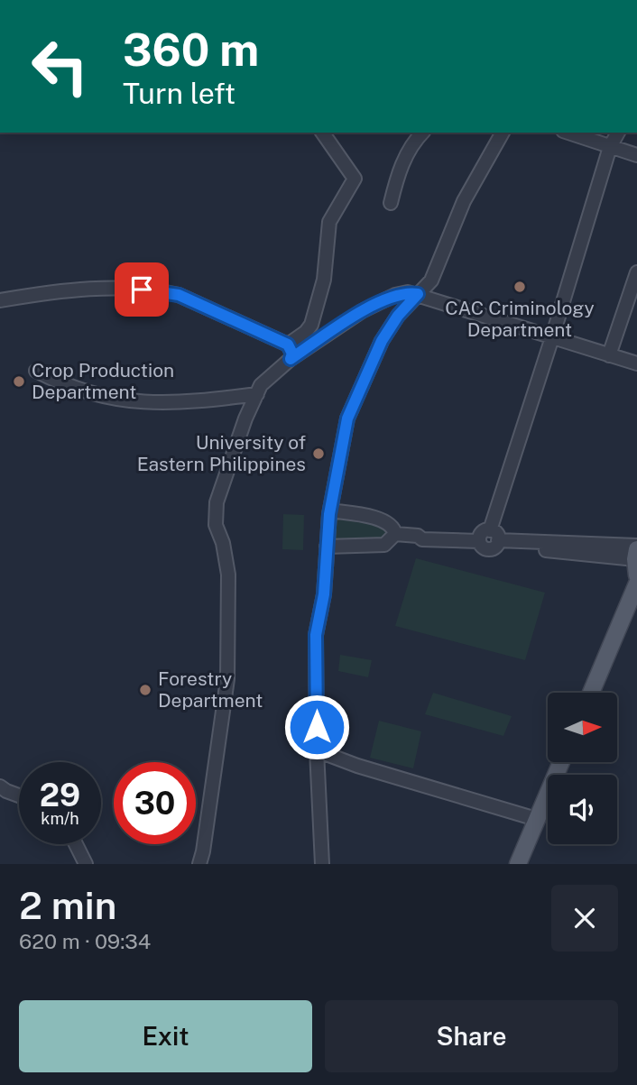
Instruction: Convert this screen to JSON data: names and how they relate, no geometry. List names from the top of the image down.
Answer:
{
  "places": [
    "CAC Criminology Department",
    "Crop Production Department",
    "University of Eastern Philippines",
    "Forestry Department"
  ],
  "north": "right",
  "page": {
    "turn": ["360 m", "Turn left"],
    "speed": "29 km/h",
    "limit": "30",
    "heading": ["2 min", "620 m · 09:34"],
    "buttons": ["Exit", "Share"]
  }
}
